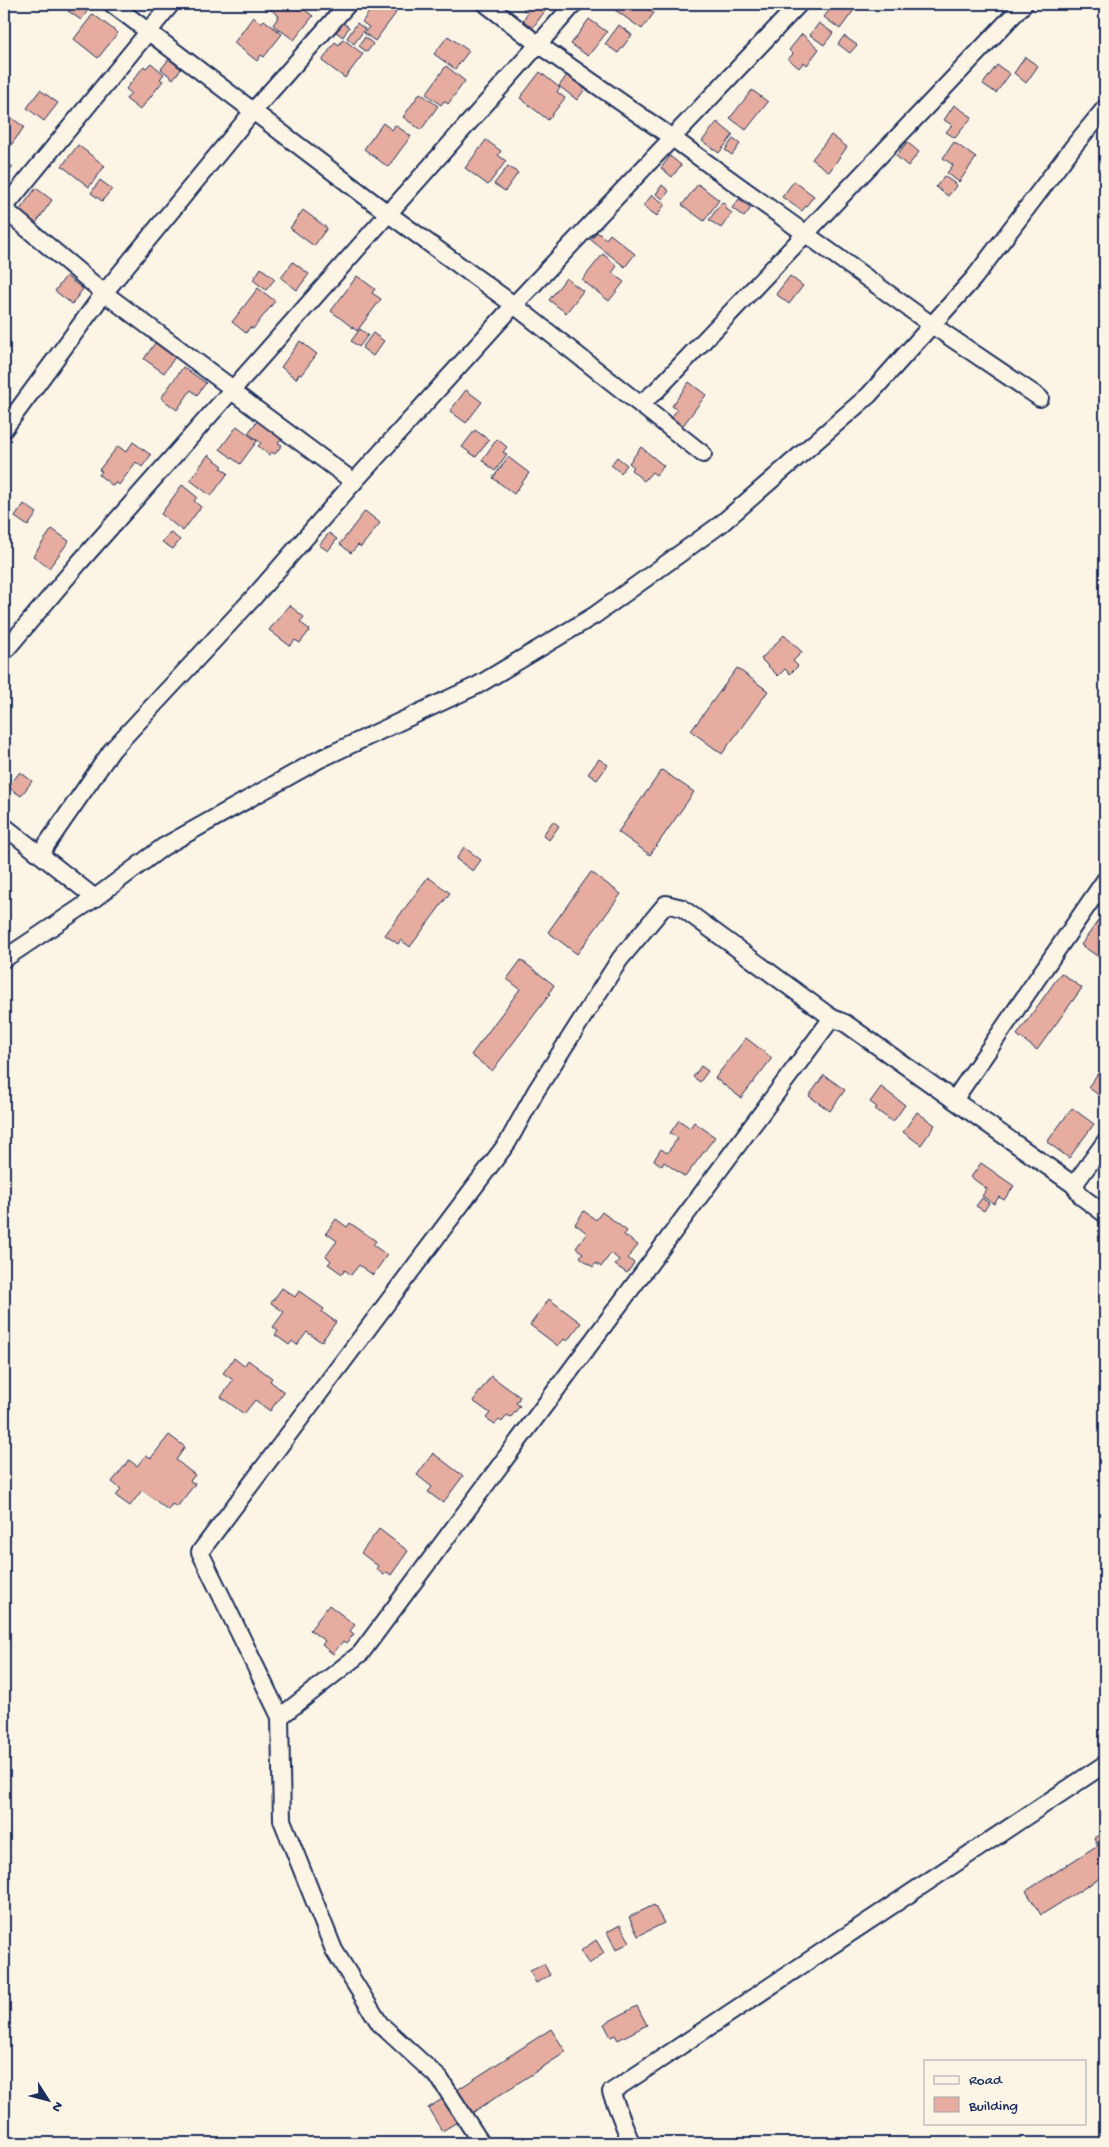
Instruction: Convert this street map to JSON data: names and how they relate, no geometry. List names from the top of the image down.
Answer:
{
  "legend": ["Road", "Building"],
  "north": "bottom right"
}
